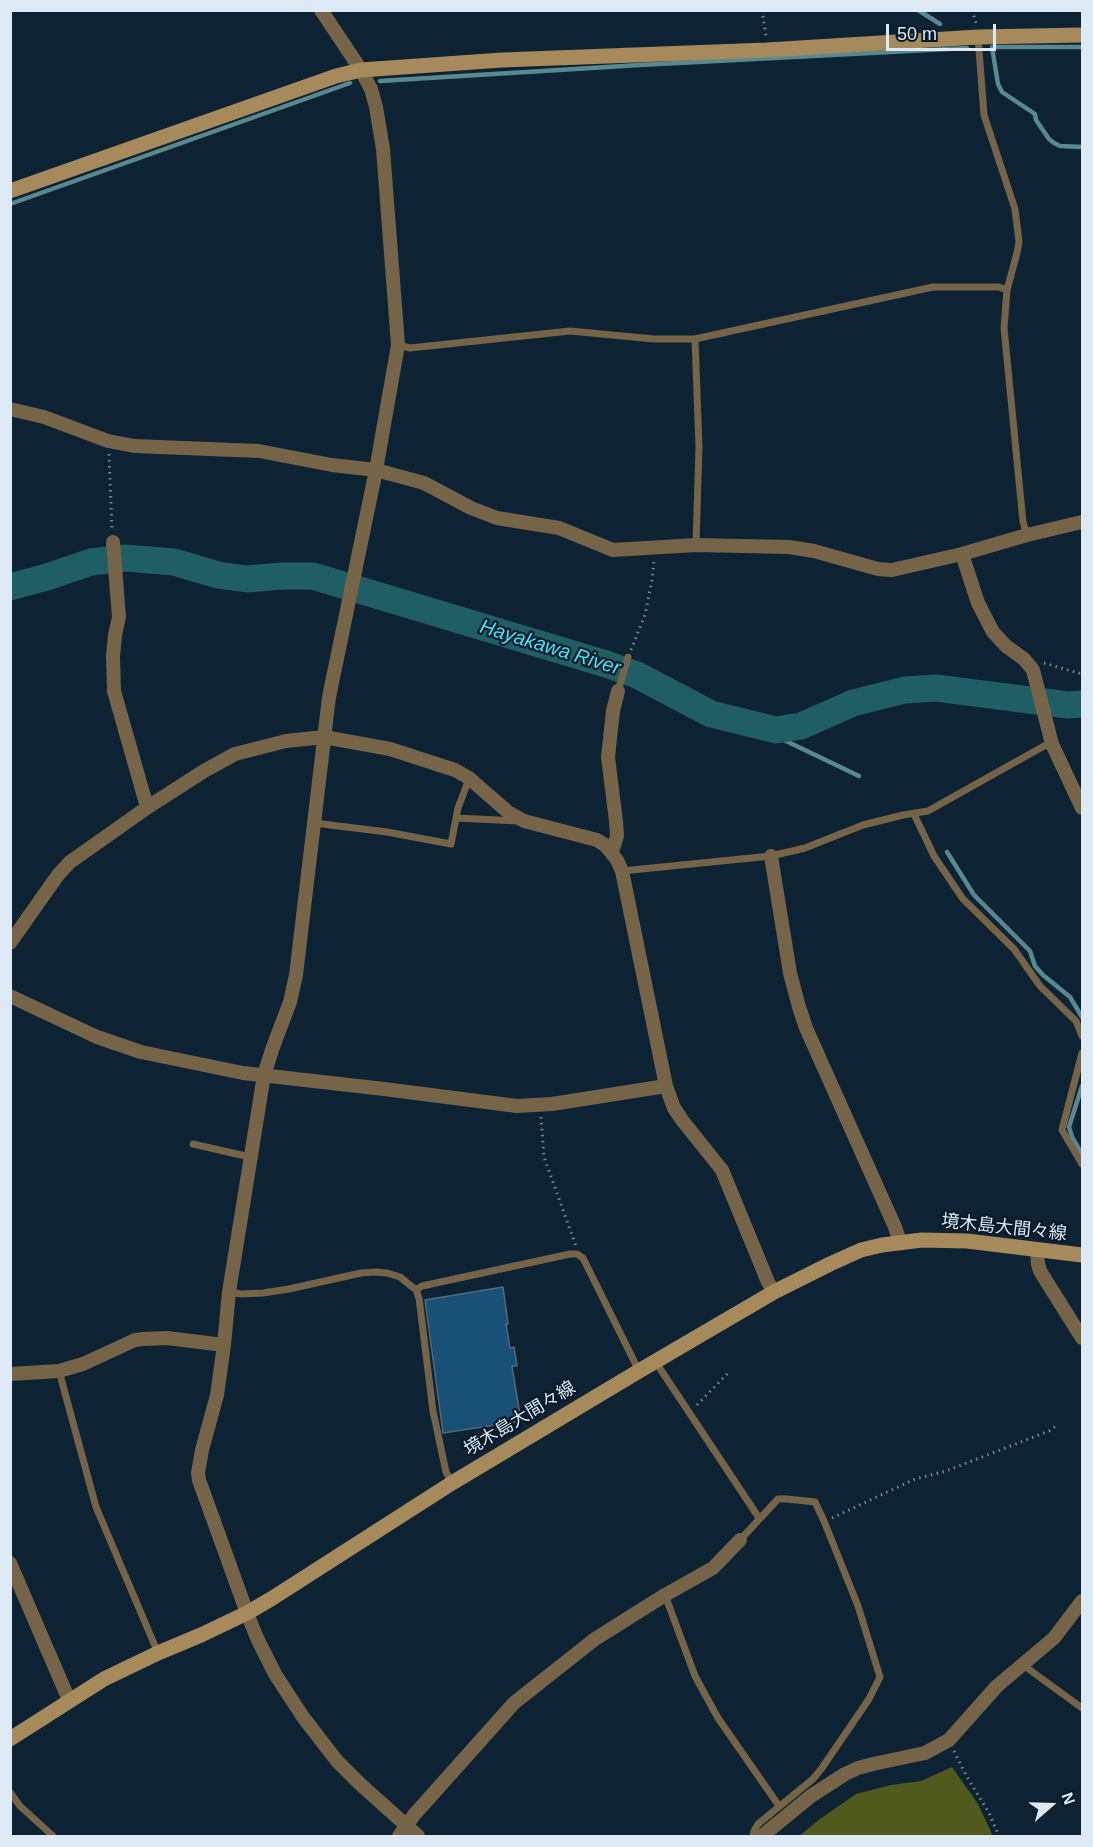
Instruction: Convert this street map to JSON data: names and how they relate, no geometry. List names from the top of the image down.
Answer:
{
  "streets": {
    "main road": ["境木島大間々線"]
  },
  "water": ["Hayakawa River"],
  "scale_bar": "50 m",
  "north": "right"
}
